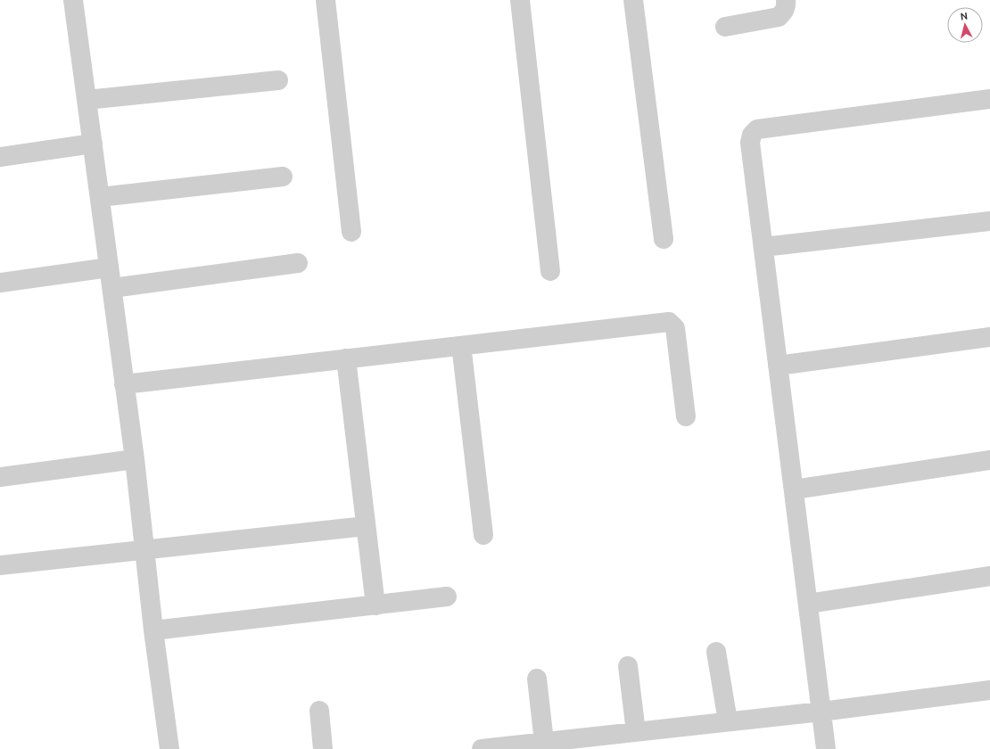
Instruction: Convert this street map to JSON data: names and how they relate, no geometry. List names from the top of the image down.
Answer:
{
  "north": "top"
}
